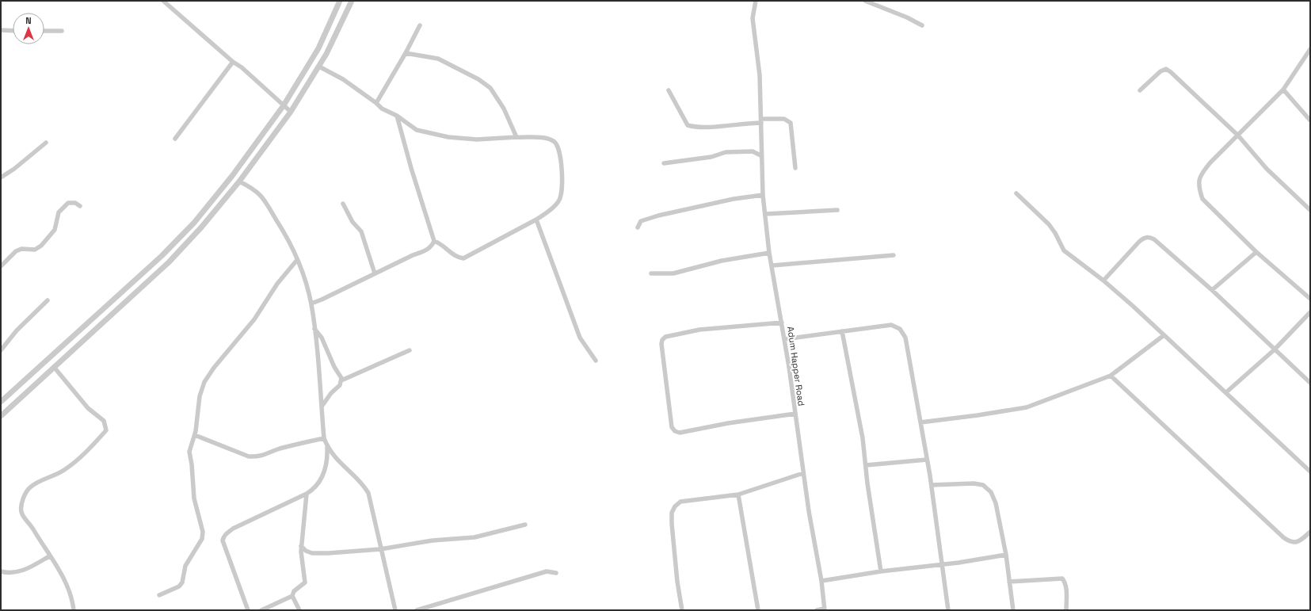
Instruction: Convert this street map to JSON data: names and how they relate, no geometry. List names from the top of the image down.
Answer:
{
  "streets": {
    "street": ["Adum Happer Road"]
  },
  "north": "top"
}
